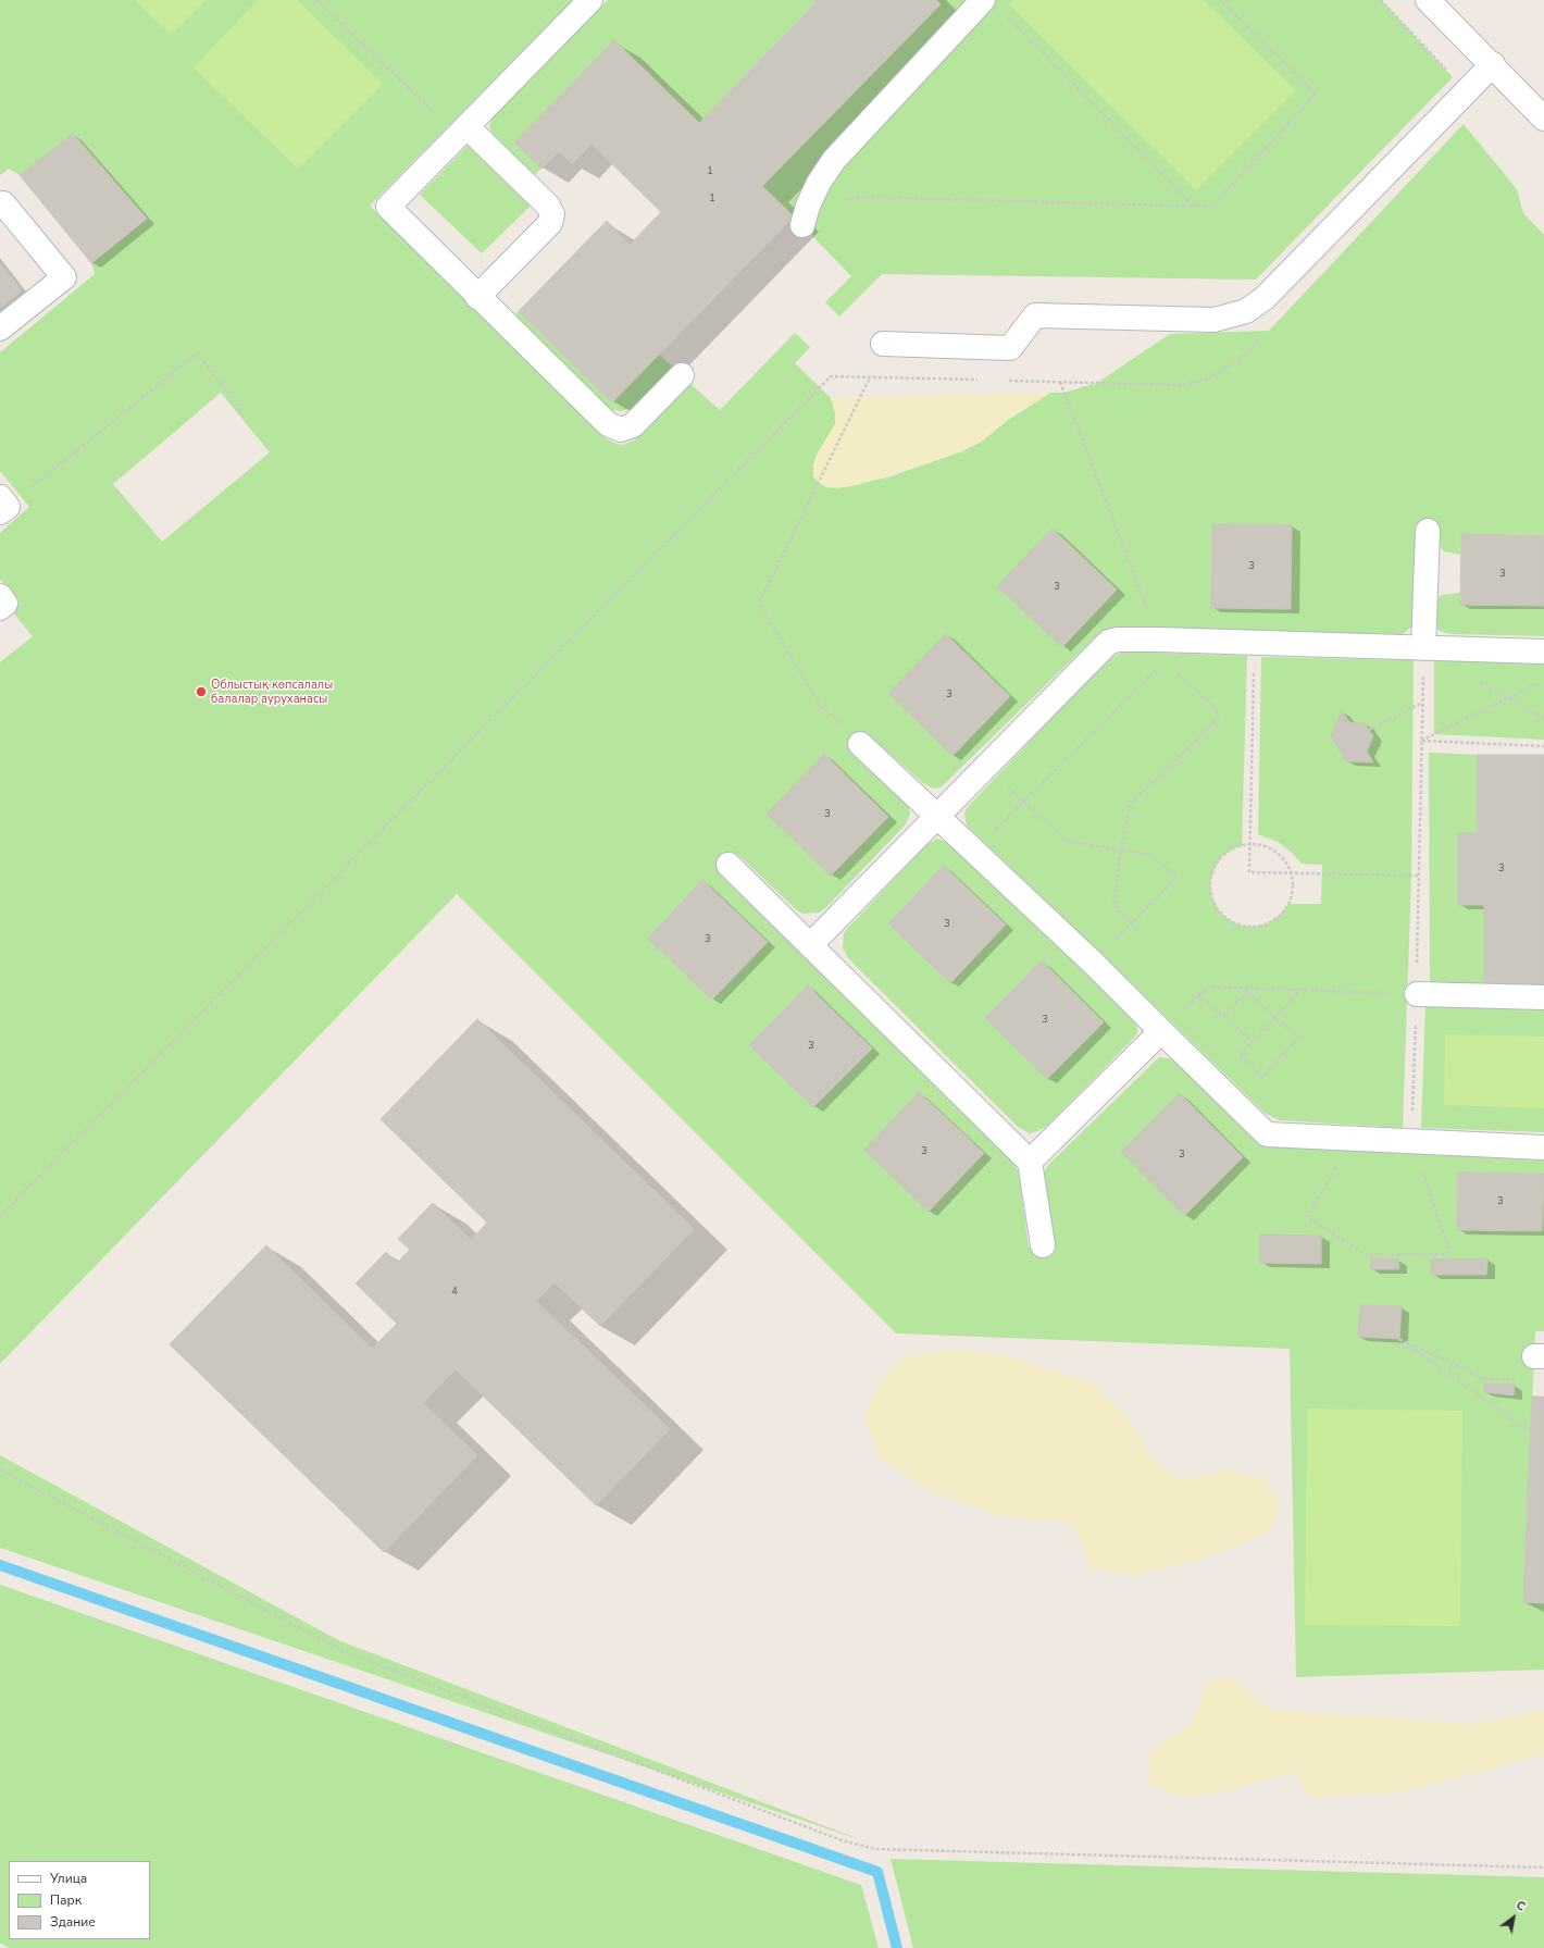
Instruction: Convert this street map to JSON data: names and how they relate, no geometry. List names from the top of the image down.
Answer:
{
  "places": ["Облыстық көпсалалы балалар ауруханасы"],
  "house_numbers": [
    "1",
    "1",
    "3",
    "3",
    "3",
    "3",
    "3",
    "3",
    "3",
    "3",
    "3",
    "3",
    "3",
    "3",
    "3",
    "4"
  ],
  "legend": ["Улица", "Парк", "Здание"],
  "north": "top right"
}
